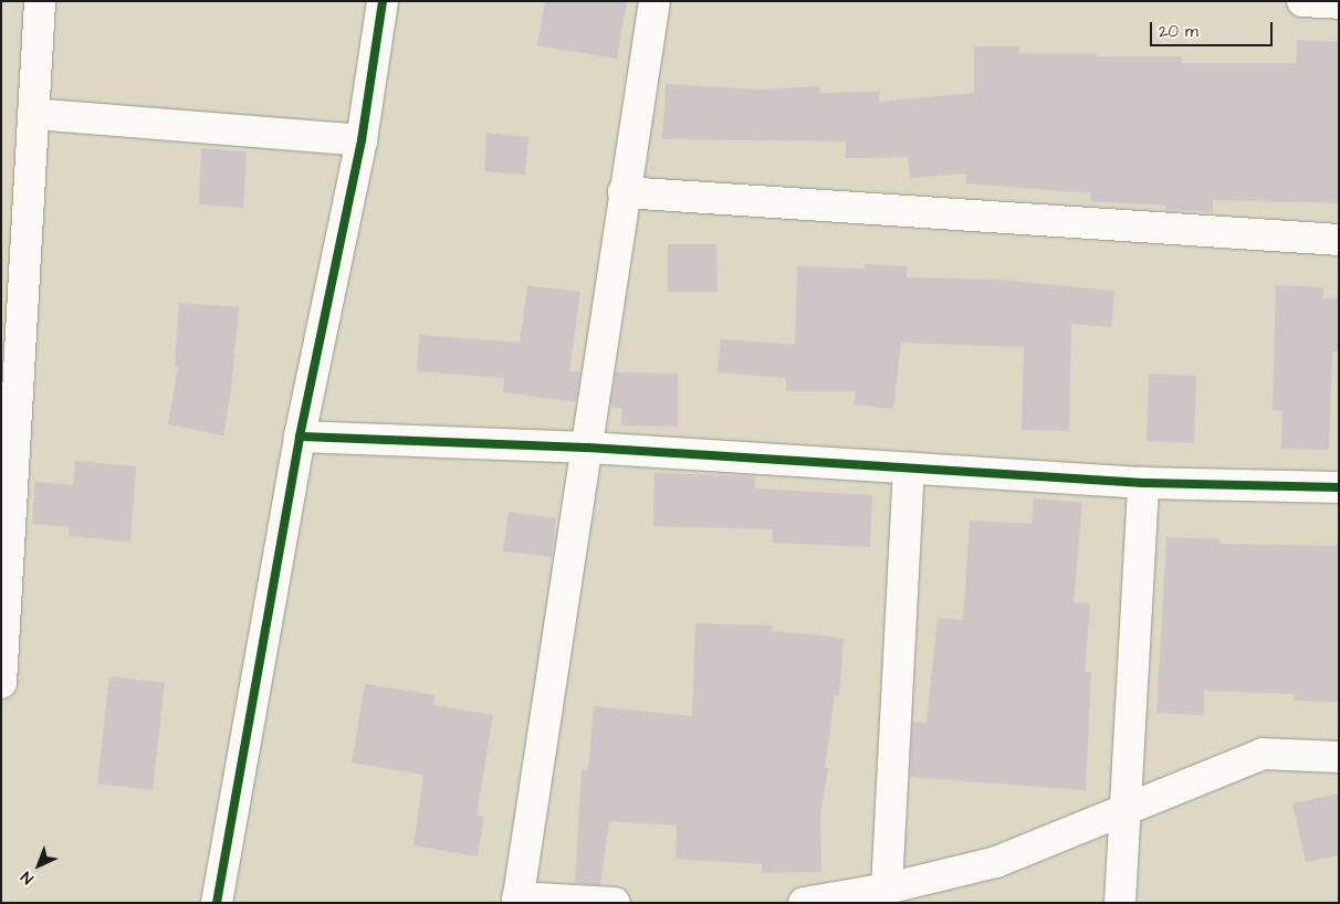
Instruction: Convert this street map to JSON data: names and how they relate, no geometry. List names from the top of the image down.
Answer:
{
  "scale_bar": "20 m",
  "north": "bottom left"
}
